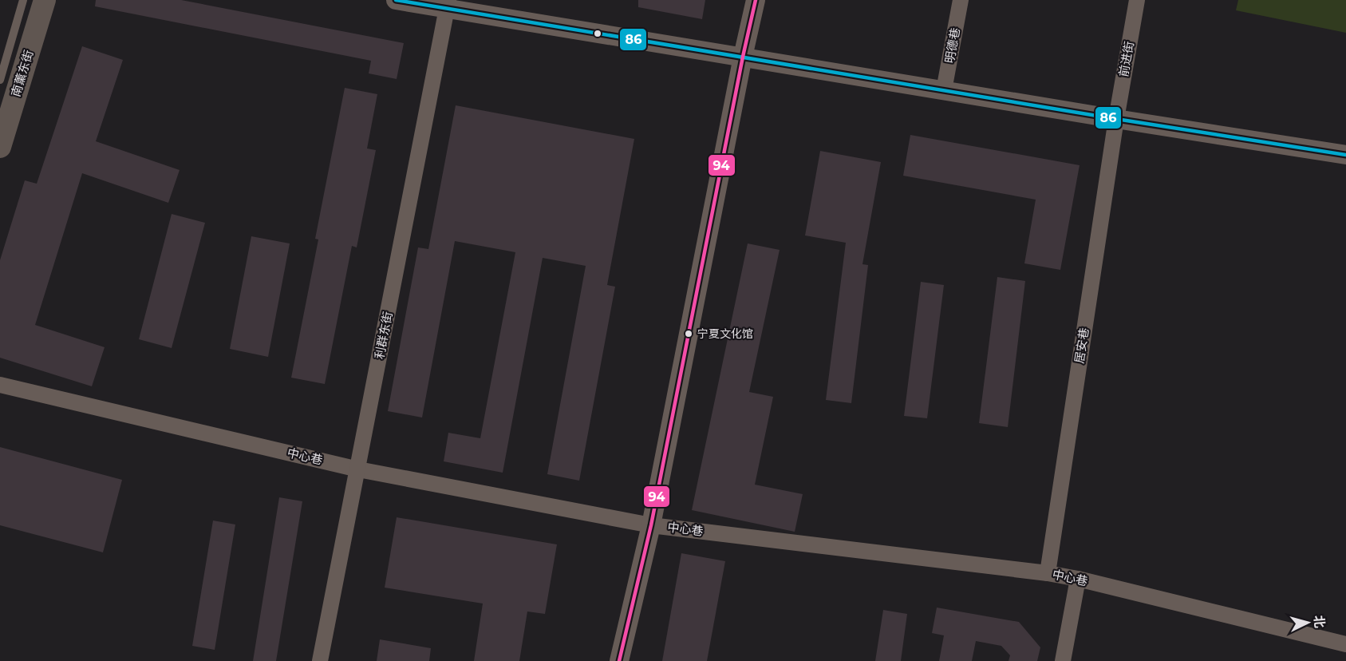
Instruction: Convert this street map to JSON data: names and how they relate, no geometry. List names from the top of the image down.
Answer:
{
  "streets": {
    "main road": ["南薰东街"],
    "street": [
      "明德巷",
      "前进街",
      "利群东街",
      "居安巷",
      "中心巷"
    ]
  },
  "crossings": [
    ["前进街", "居安巷"],
    ["利群东街", "中心巷"],
    ["居安巷", "中心巷"]
  ],
  "places": ["宁夏文化馆"],
  "lines": ["transit line 86", "transit line 94"],
  "north": "right"
}
